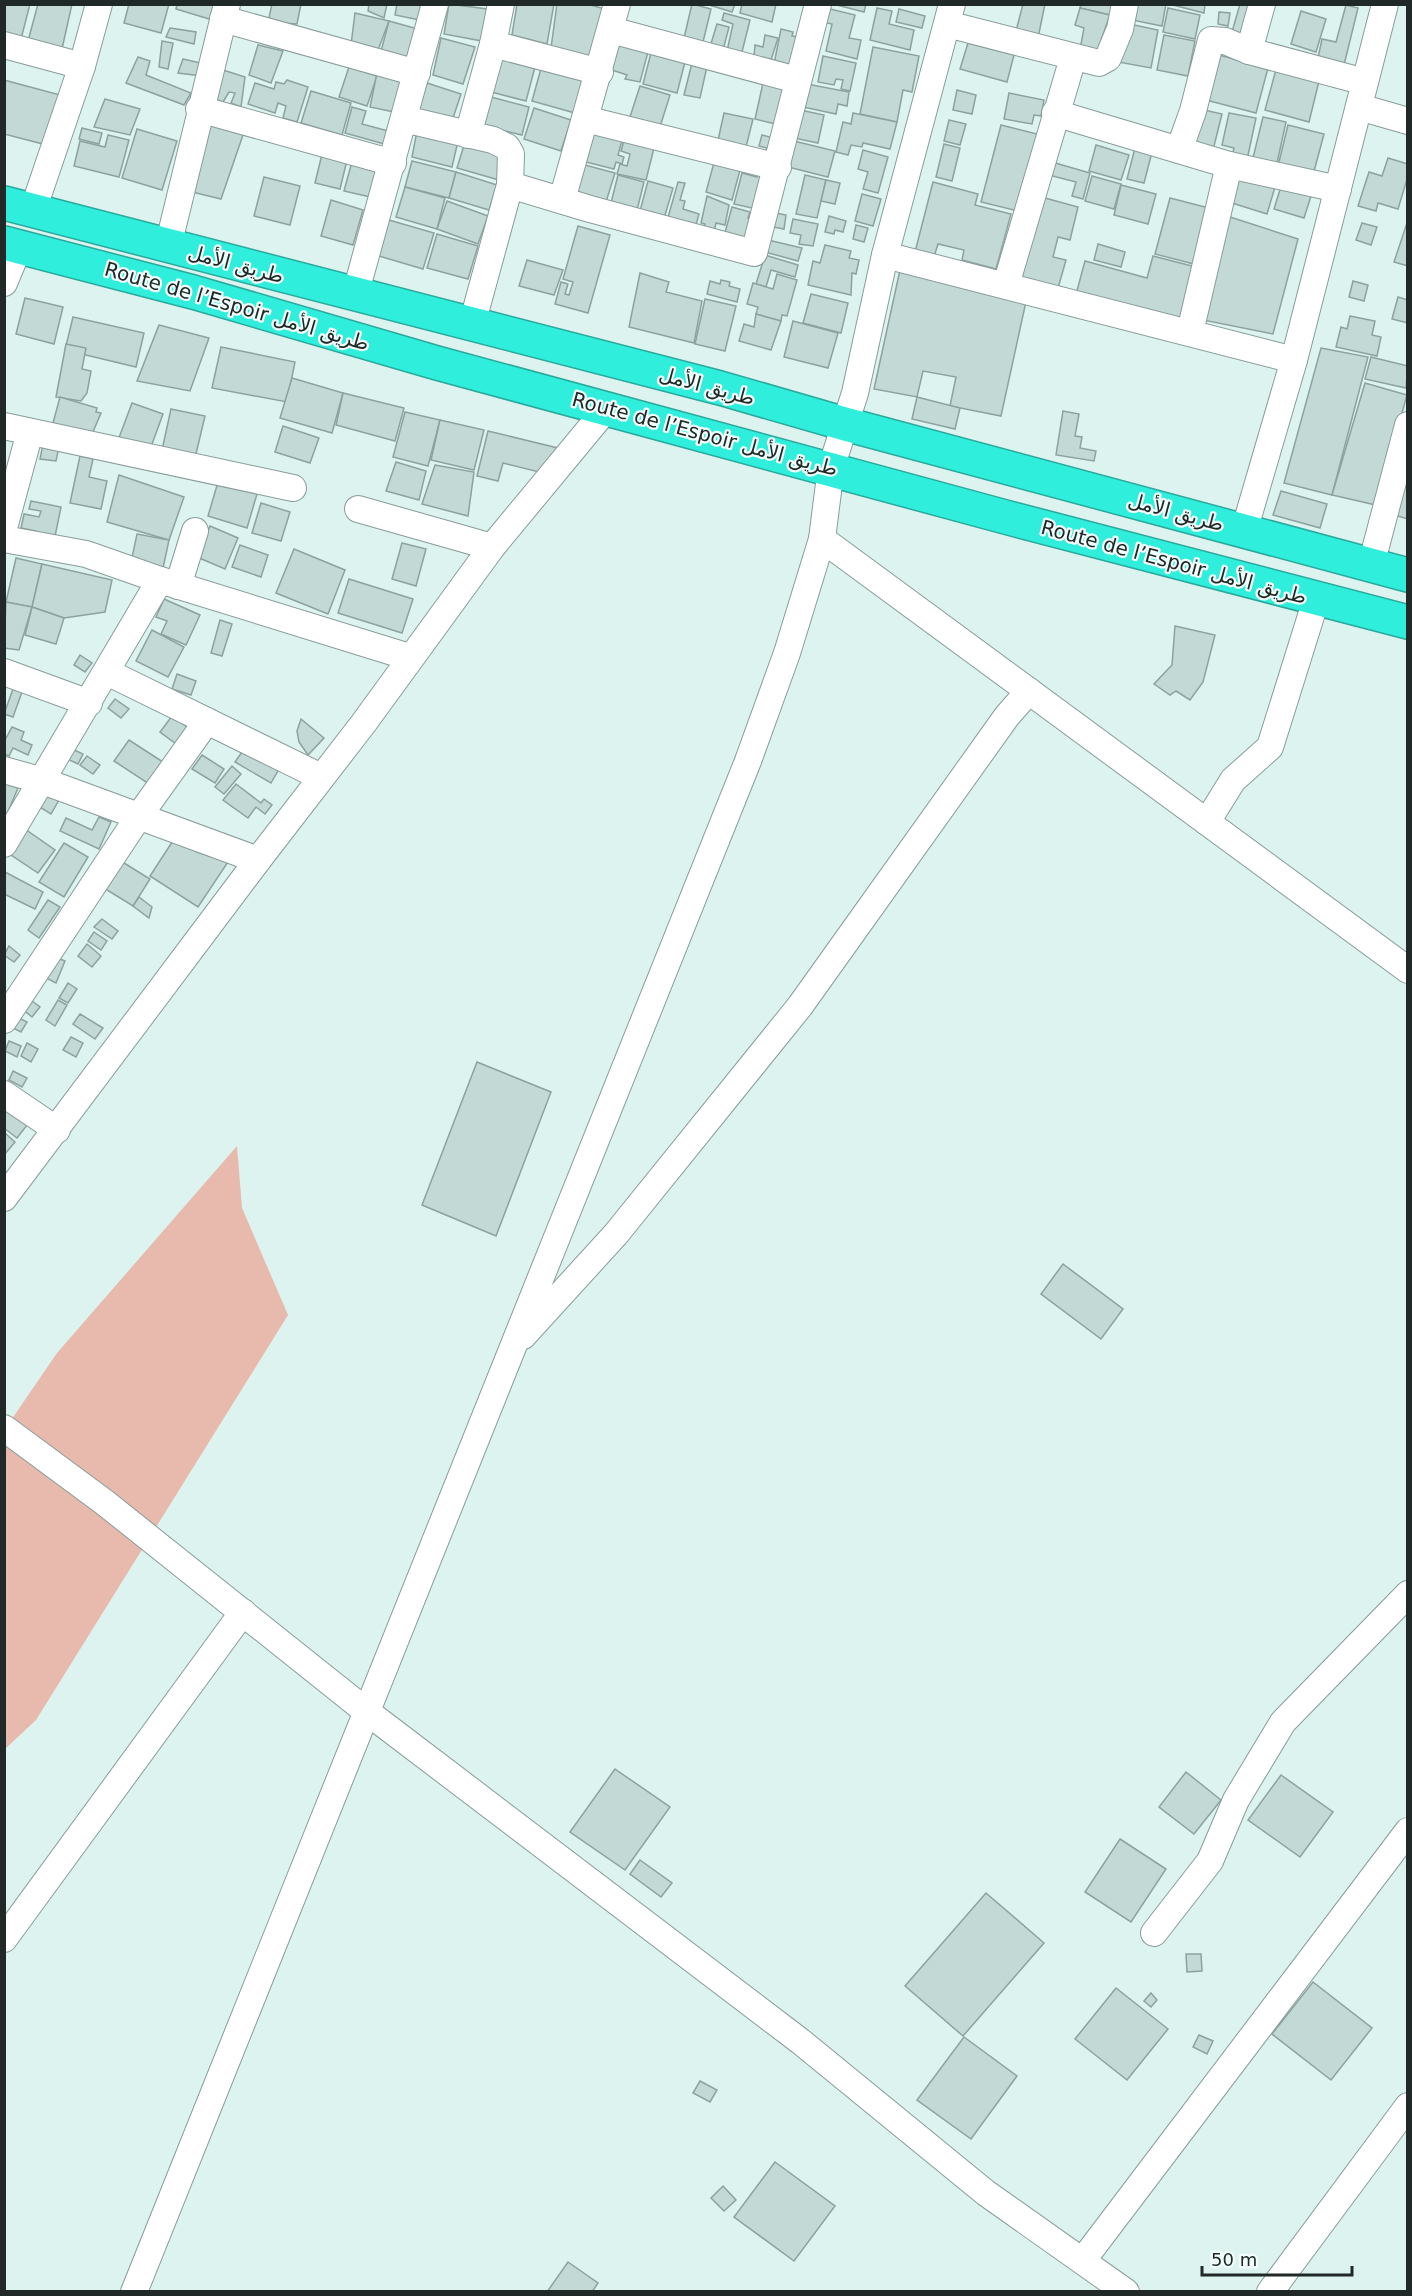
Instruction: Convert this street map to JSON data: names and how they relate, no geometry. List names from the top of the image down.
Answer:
{
  "streets": {
    "highway": ["طريق الأمل", "Route de l’Espoir طريق الأمل"]
  },
  "scale_bar": "50 m"
}
